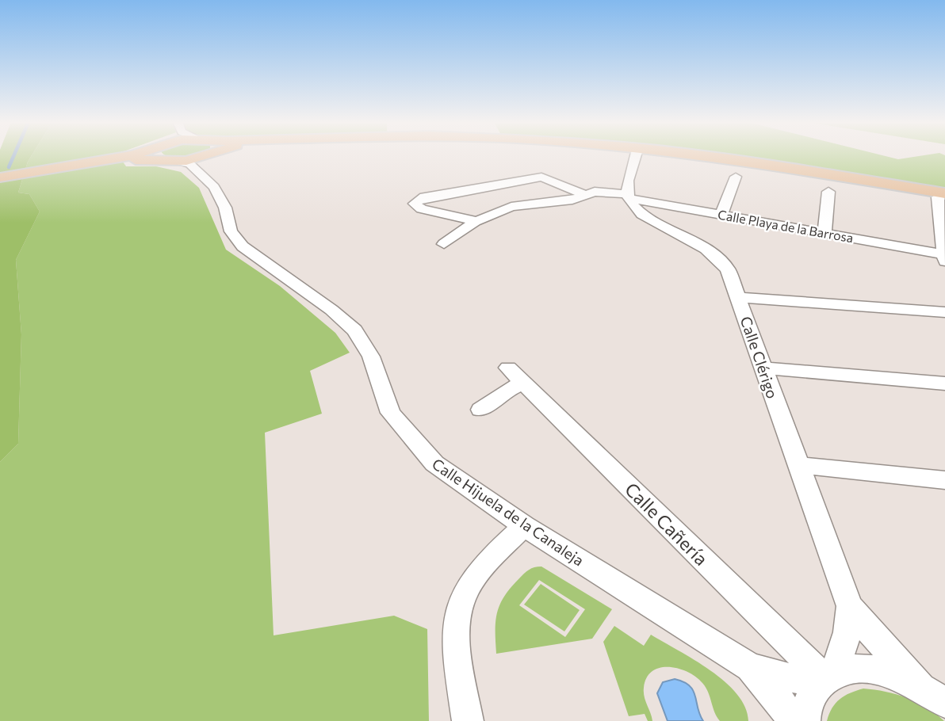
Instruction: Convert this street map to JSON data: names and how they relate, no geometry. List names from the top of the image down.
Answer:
{
  "streets": {
    "street": [
      "Calle Playa de la Barrosa",
      "Calle Clérigo",
      "Calle Hijuela de la Canaleja",
      "Calle Cañería"
    ]
  },
  "crossings": [
    ["Calle Playa de la Barrosa", "Calle Clérigo"],
    ["Calle Clérigo", "Calle Hijuela de la Canaleja"],
    ["Calle Clérigo", "Calle Cañería"],
    ["Calle Hijuela de la Canaleja", "Calle Cañería"]
  ]
}
